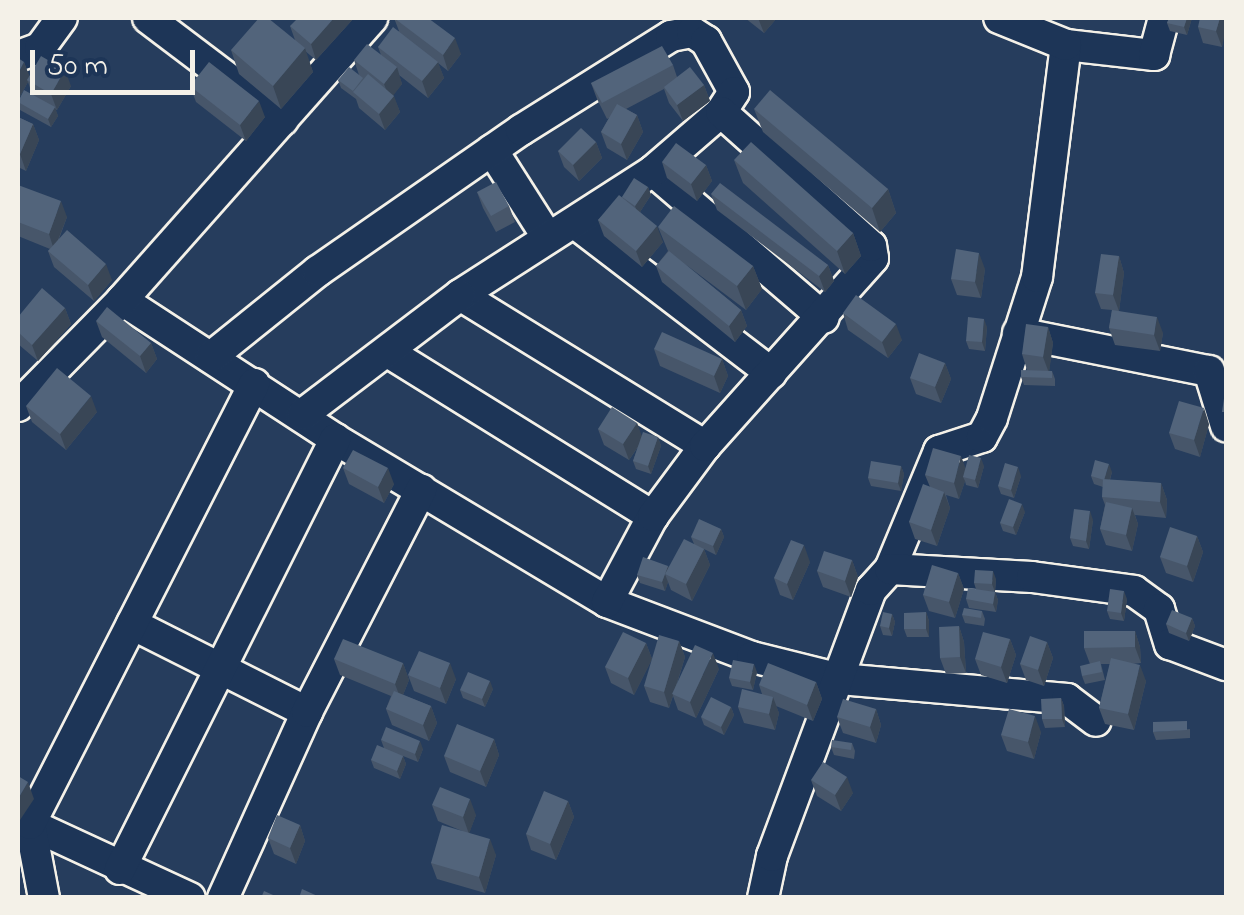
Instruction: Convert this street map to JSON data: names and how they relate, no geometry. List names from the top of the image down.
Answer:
{
  "scale_bar": "50 m"
}
